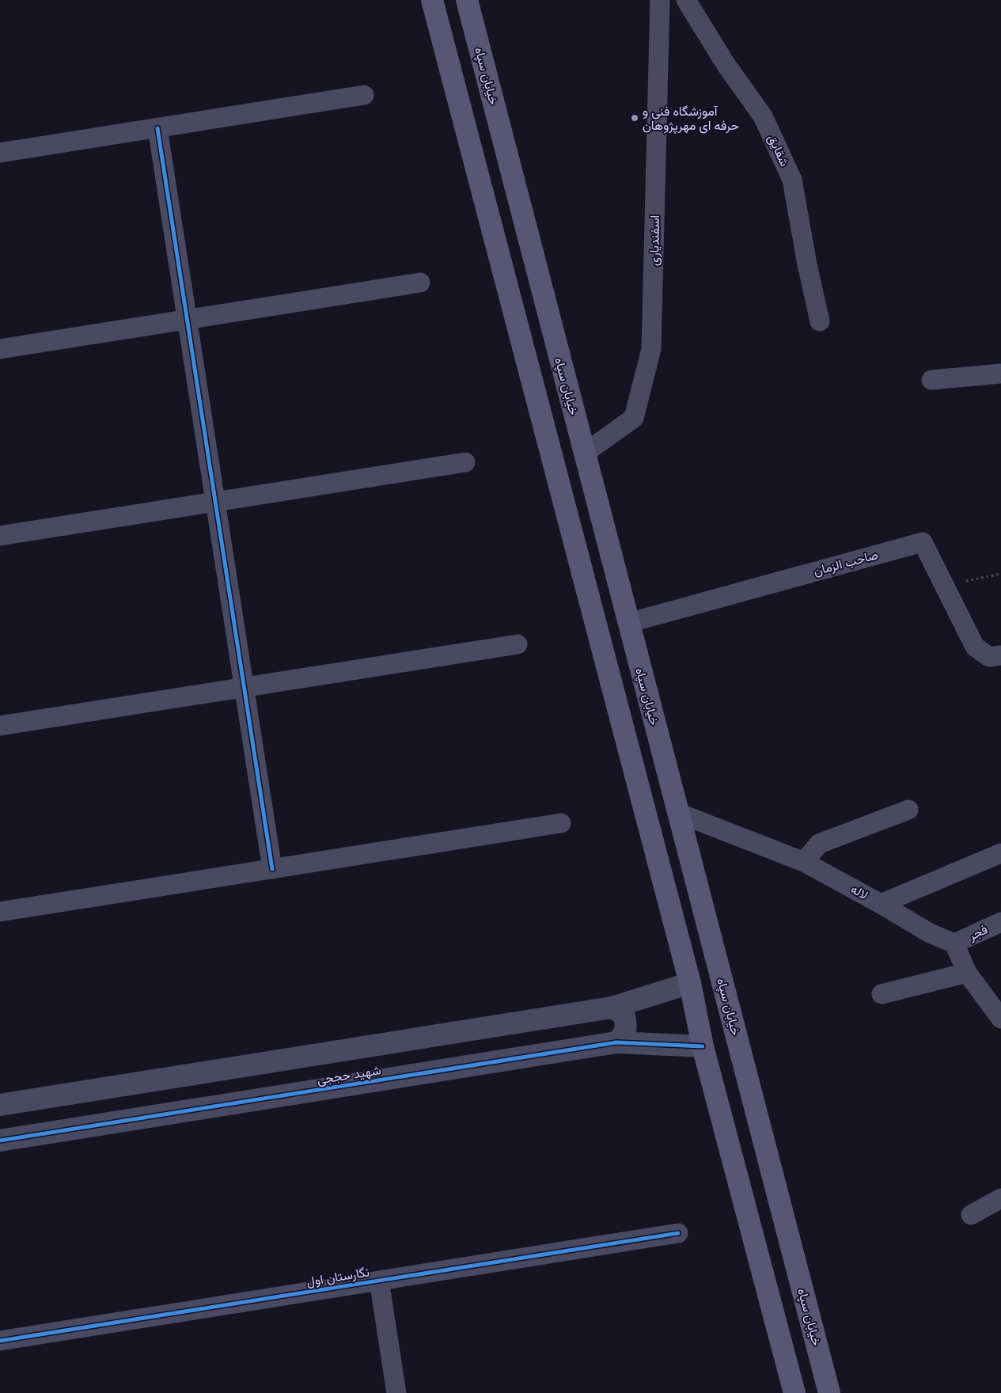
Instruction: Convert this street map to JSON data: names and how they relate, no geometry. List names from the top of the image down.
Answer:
{
  "streets": {
    "main road": ["خیابان سپاه"],
    "street": [
      "شقایق",
      "اسفندیاری",
      "صاحب الزمان",
      "لاله",
      "فجر",
      "شهید حججی",
      "نگارستان اول"
    ]
  },
  "crossings": [
    ["خیابان سپاه", "اسفندیاری"],
    ["خیابان سپاه", "صاحب الزمان"],
    ["خیابان سپاه", "لاله"],
    ["لاله", "فجر"]
  ],
  "places": ["آموزشگاه فنی و حرفه ای مهرپژوهان"]
}
